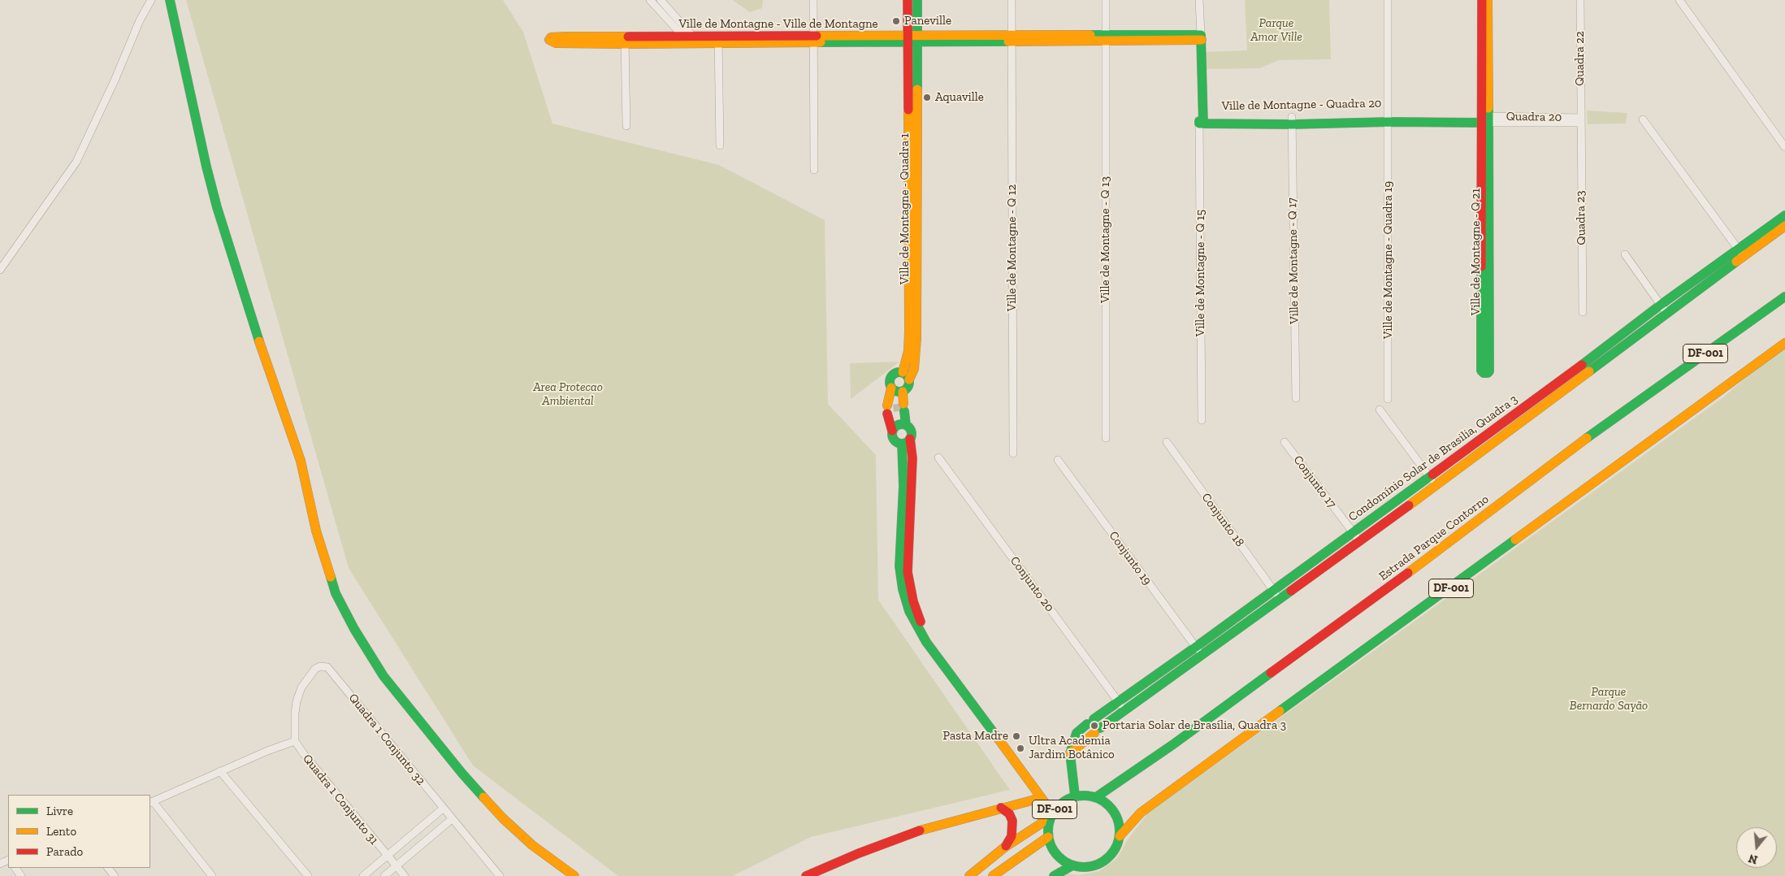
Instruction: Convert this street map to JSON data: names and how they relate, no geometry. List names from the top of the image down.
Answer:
{
  "streets": {
    "street": [
      "Ville de Montagne - Ville de Montagne",
      "Quadra 22",
      "Ville de Montagne - Quadra 20",
      "Quadra 20",
      "Ville de Montagne - Quadra 1",
      "Quadra 23",
      "Ville de Montagne - Q 13",
      "Ville de Montagne - Q 12",
      "Ville de Montagne - Q 21",
      "Ville de Montagne - Quadra 19",
      "Ville de Montagne - Q 17",
      "Ville de Montagne - Q 15",
      "DF-001",
      "Condomínio Solar de Brasilia, Quadra 3",
      "Conjunto 17",
      "Conjunto 18",
      "Estrada Parque Contorno",
      "Conjunto 19",
      "Conjunto 20",
      "Quadra 1 Conjunto 32",
      "Quadra 1 Conjunto 31"
    ]
  },
  "crossings": [
    ["Ville de Montagne - Ville de Montagne", "Ville de Montagne - Quadra 20"],
    ["Ville de Montagne - Ville de Montagne", "Ville de Montagne - Quadra 1"],
    ["Ville de Montagne - Ville de Montagne", "Ville de Montagne - Q 13"],
    ["Ville de Montagne - Ville de Montagne", "Ville de Montagne - Q 12"],
    ["Quadra 22", "Quadra 20"],
    ["Quadra 22", "Quadra 23"],
    ["Ville de Montagne - Quadra 20", "Quadra 20"],
    ["Ville de Montagne - Quadra 20", "Ville de Montagne - Q 21"],
    ["Ville de Montagne - Quadra 20", "Ville de Montagne - Quadra 19"],
    ["Ville de Montagne - Quadra 20", "Ville de Montagne - Q 17"],
    ["Ville de Montagne - Quadra 20", "Ville de Montagne - Q 15"],
    ["Quadra 20", "Quadra 23"],
    ["Quadra 20", "Ville de Montagne - Q 21"],
    ["DF-001", "Estrada Parque Contorno"],
    ["Condomínio Solar de Brasilia, Quadra 3", "Conjunto 17"],
    ["Condomínio Solar de Brasilia, Quadra 3", "Conjunto 18"],
    ["Condomínio Solar de Brasilia, Quadra 3", "Conjunto 19"],
    ["Condomínio Solar de Brasilia, Quadra 3", "Conjunto 20"],
    ["Quadra 1 Conjunto 32", "Quadra 1 Conjunto 31"]
  ],
  "parks": ["Parque Amor Ville", "Area Protecao Ambiental", "Parque Bernardo Sayão"],
  "places": [
    "Paneville",
    "Aquaville",
    "Portaria Solar de Brasília, Quadra 3",
    "Pasta Madre",
    "Ultra Academia Jardim Botânico"
  ],
  "legend": ["Livre", "Lento", "Parado"],
  "north": "bottom"
}
